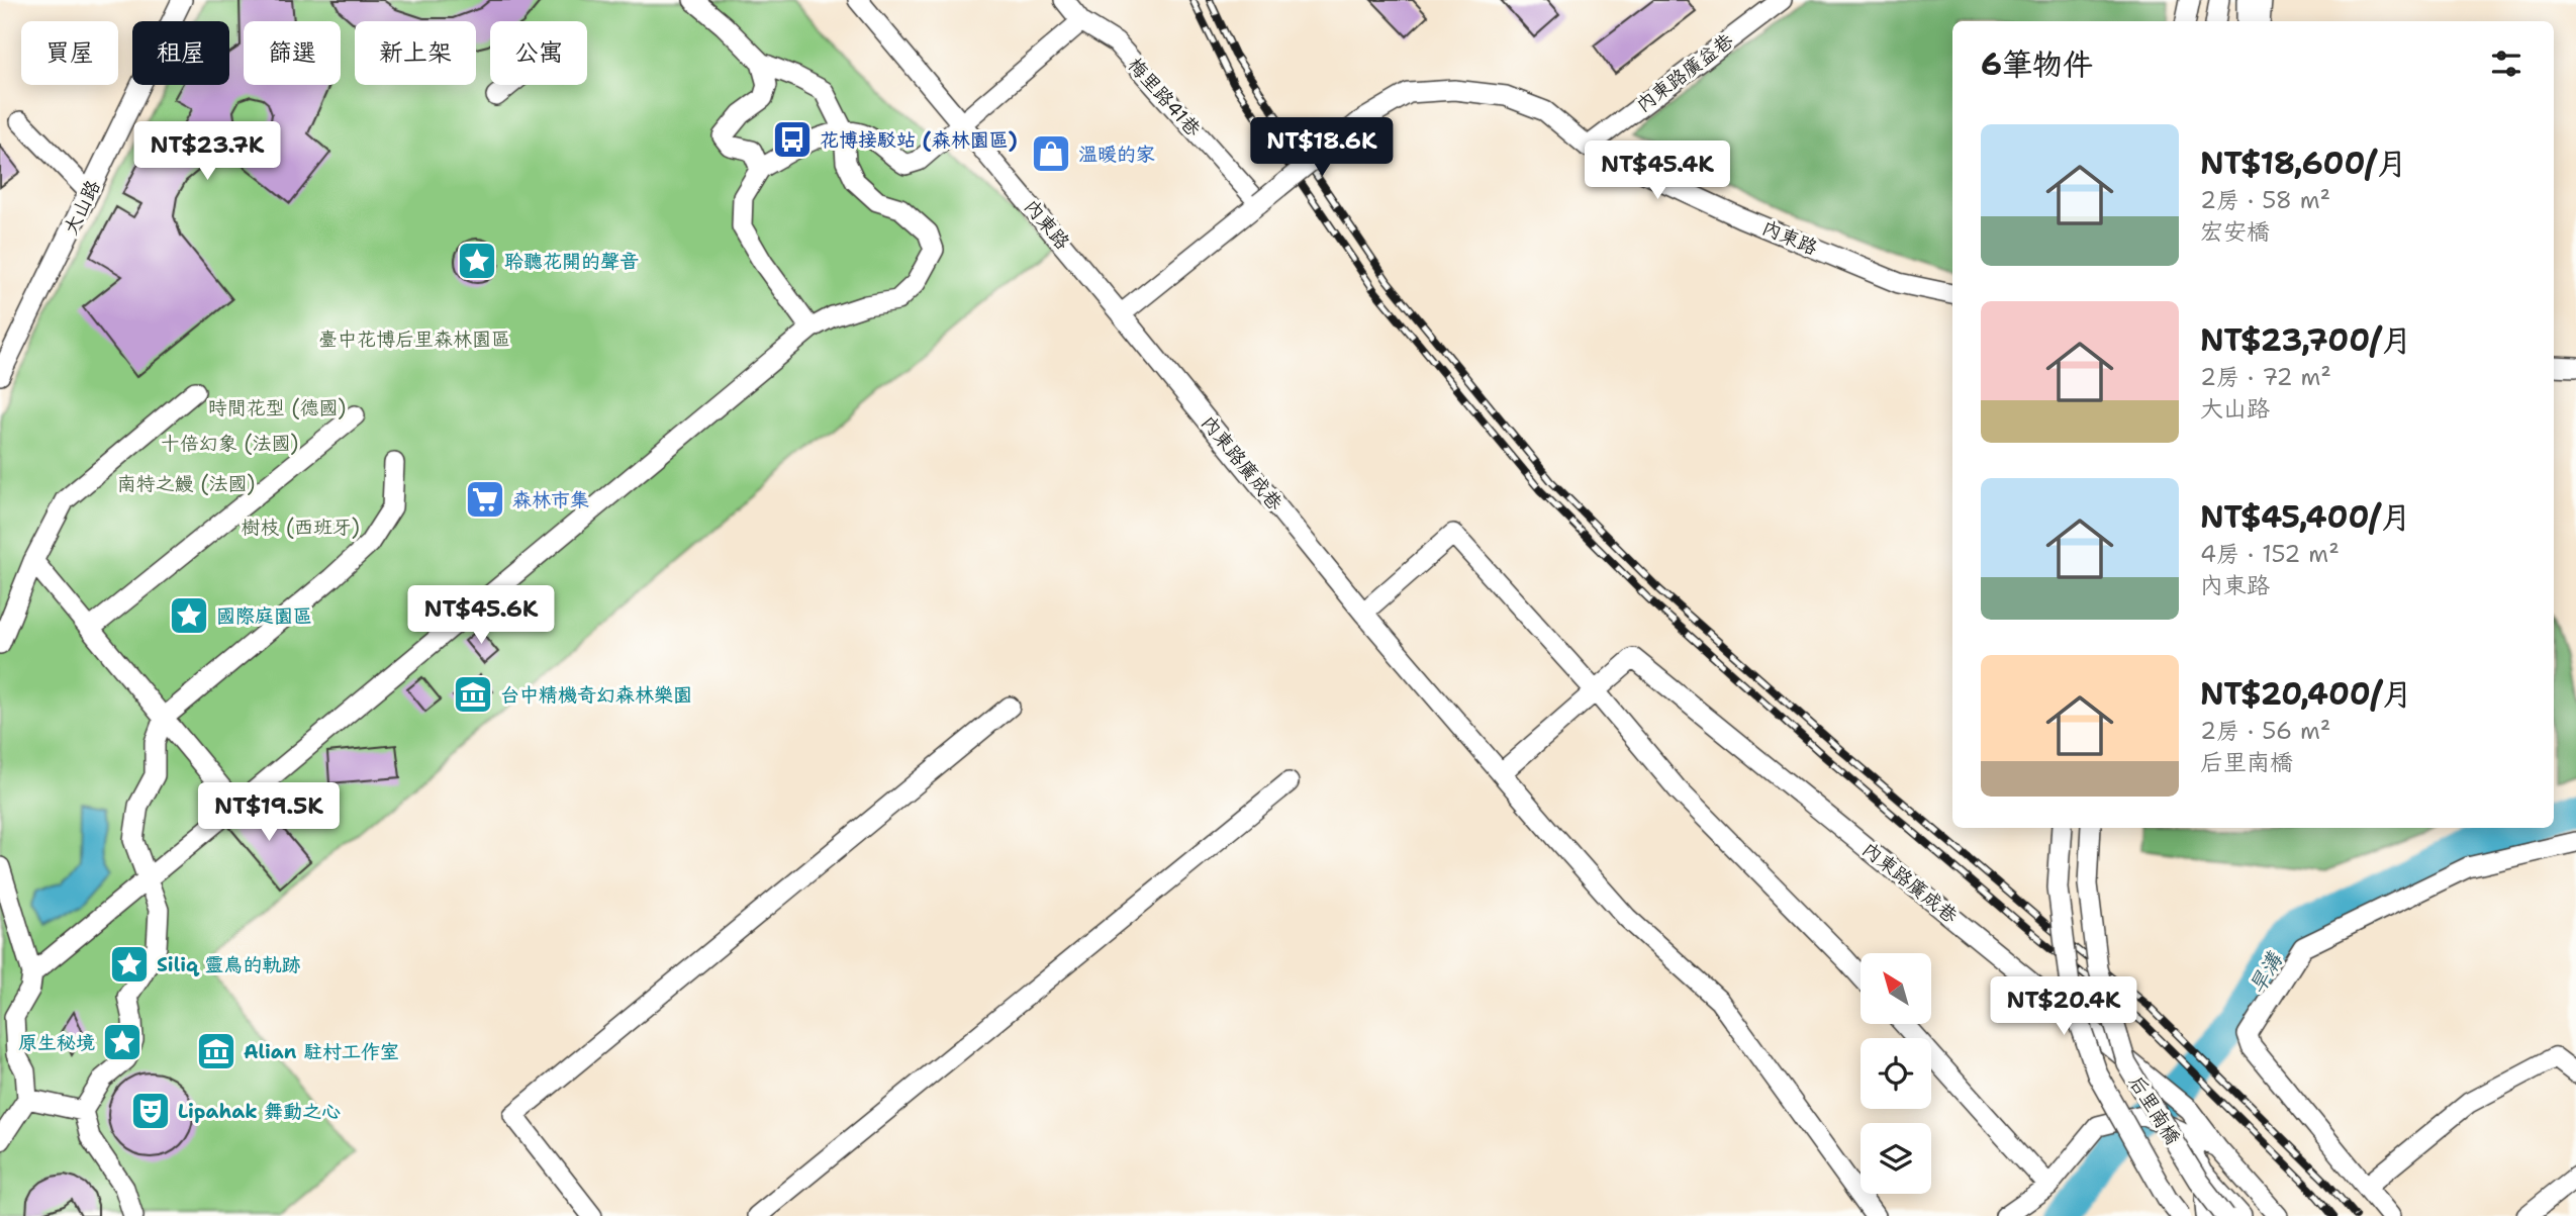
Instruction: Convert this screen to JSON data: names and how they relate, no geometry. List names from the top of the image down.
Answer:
{
  "streets": {
    "street": [
      "內東路廣益巷",
      "梅里路41巷",
      "大山路",
      "內東路",
      "內東路廣成巷",
      "后里南橋"
    ]
  },
  "crossings": [
    ["內東路廣益巷", "內東路"],
    ["梅里路41巷", "內東路"],
    ["內東路", "內東路廣成巷"]
  ],
  "water": ["旱溝"],
  "parks": [
    "臺中花博后里森林園區",
    "時間花型 (德國)",
    "十倍幻象 (法國)",
    "南特之鰻 (法國)",
    "樹枝 (西班牙)"
  ],
  "places": {
    "bus stop": ["花博接駁站 (森林園區)"],
    "shop": ["溫暖的家"],
    "place": [
      "聆聽花開的聲音",
      "國際庭園區",
      "Siliq 靈鳥的軌跡",
      "原生秘境"
    ],
    "supermarket": ["森林市集"],
    "museum": ["台中精機奇幻森林樂園", "Alian 駐村工作室"],
    "theatre": ["Lipahak 舞動之心"]
  },
  "north": "top left",
  "page": {
    "chip": [
      "買屋",
      "租屋",
      "篩選",
      "新上架",
      "公寓"
    ],
    "heading": "6筆物件",
    "list": [
      {
        "name": "NT$18,600/月",
        "note": "2房 · 58 m² · 宏安橋"
      },
      {
        "name": "NT$23,700/月",
        "note": "2房 · 72 m² · 大山路"
      },
      {
        "name": "NT$45,400/月",
        "note": "4房 · 152 m² · 內東路"
      },
      {
        "name": "NT$20,400/月",
        "note": "2房 · 56 m² · 后里南橋"
      }
    ],
    "price": [
      "NT$18.6K",
      "NT$23.7K",
      "NT$45.4K",
      "NT$45.6K",
      "NT$19.5K",
      "NT$20.4K"
    ]
  }
}
